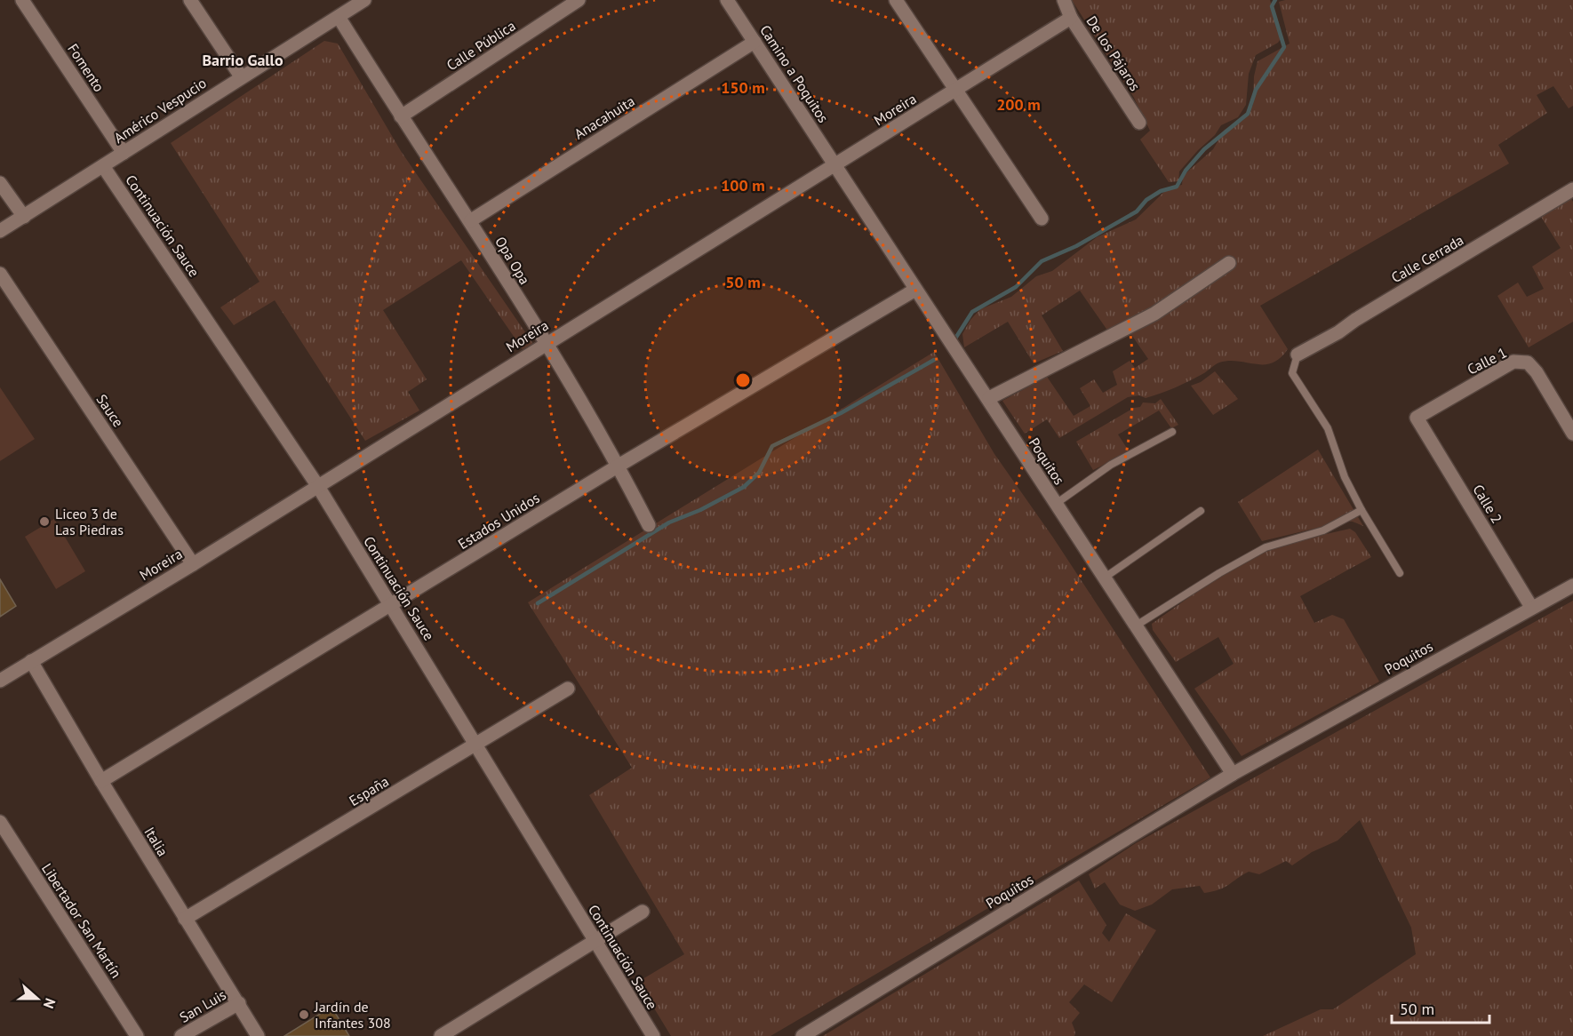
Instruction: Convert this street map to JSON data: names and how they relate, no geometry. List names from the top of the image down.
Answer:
{
  "streets": {
    "street": [
      "Calle Pública",
      "De los Pájaros",
      "Fomento",
      "Camino a Poquitos",
      "Moreira",
      "Américo Vespucio",
      "Anacahuita",
      "Continuación Sauce",
      "Calle Cerrada",
      "Opa Opa",
      "Calle 1",
      "Sauce",
      "Poquitos",
      "Calle 2",
      "Estados Unidos",
      "España",
      "Italia",
      "Libertador San Martín",
      "San Luis"
    ]
  },
  "crossings": [
    ["Calle Pública", "Opa Opa"],
    ["De los Pájaros", "Moreira"],
    ["Fomento", "Américo Vespucio"],
    ["Camino a Poquitos", "Moreira"],
    ["Camino a Poquitos", "Anacahuita"],
    ["Camino a Poquitos", "Poquitos"],
    ["Moreira", "Continuación Sauce"],
    ["Moreira", "Opa Opa"],
    ["Moreira", "Sauce"],
    ["Moreira", "Poquitos"],
    ["Moreira", "Italia"],
    ["Américo Vespucio", "Continuación Sauce"],
    ["Américo Vespucio", "Opa Opa"],
    ["Anacahuita", "Opa Opa"],
    ["Continuación Sauce", "Estados Unidos"],
    ["Continuación Sauce", "España"],
    ["Opa Opa", "Estados Unidos"],
    ["Calle 1", "Calle 2"],
    ["Poquitos", "Calle 2"],
    ["Poquitos", "Estados Unidos"],
    ["Estados Unidos", "Italia"],
    ["España", "Italia"],
    ["Italia", "San Luis"]
  ],
  "districts": ["Barrio Gallo"],
  "places": ["Liceo 3 de Las Piedras", "Jardín de Infantes 308"],
  "scale_bar": "50 m",
  "north": "right",
  "rings": [
    "150 m",
    "200 m",
    "100 m",
    "50 m"
  ]
}
